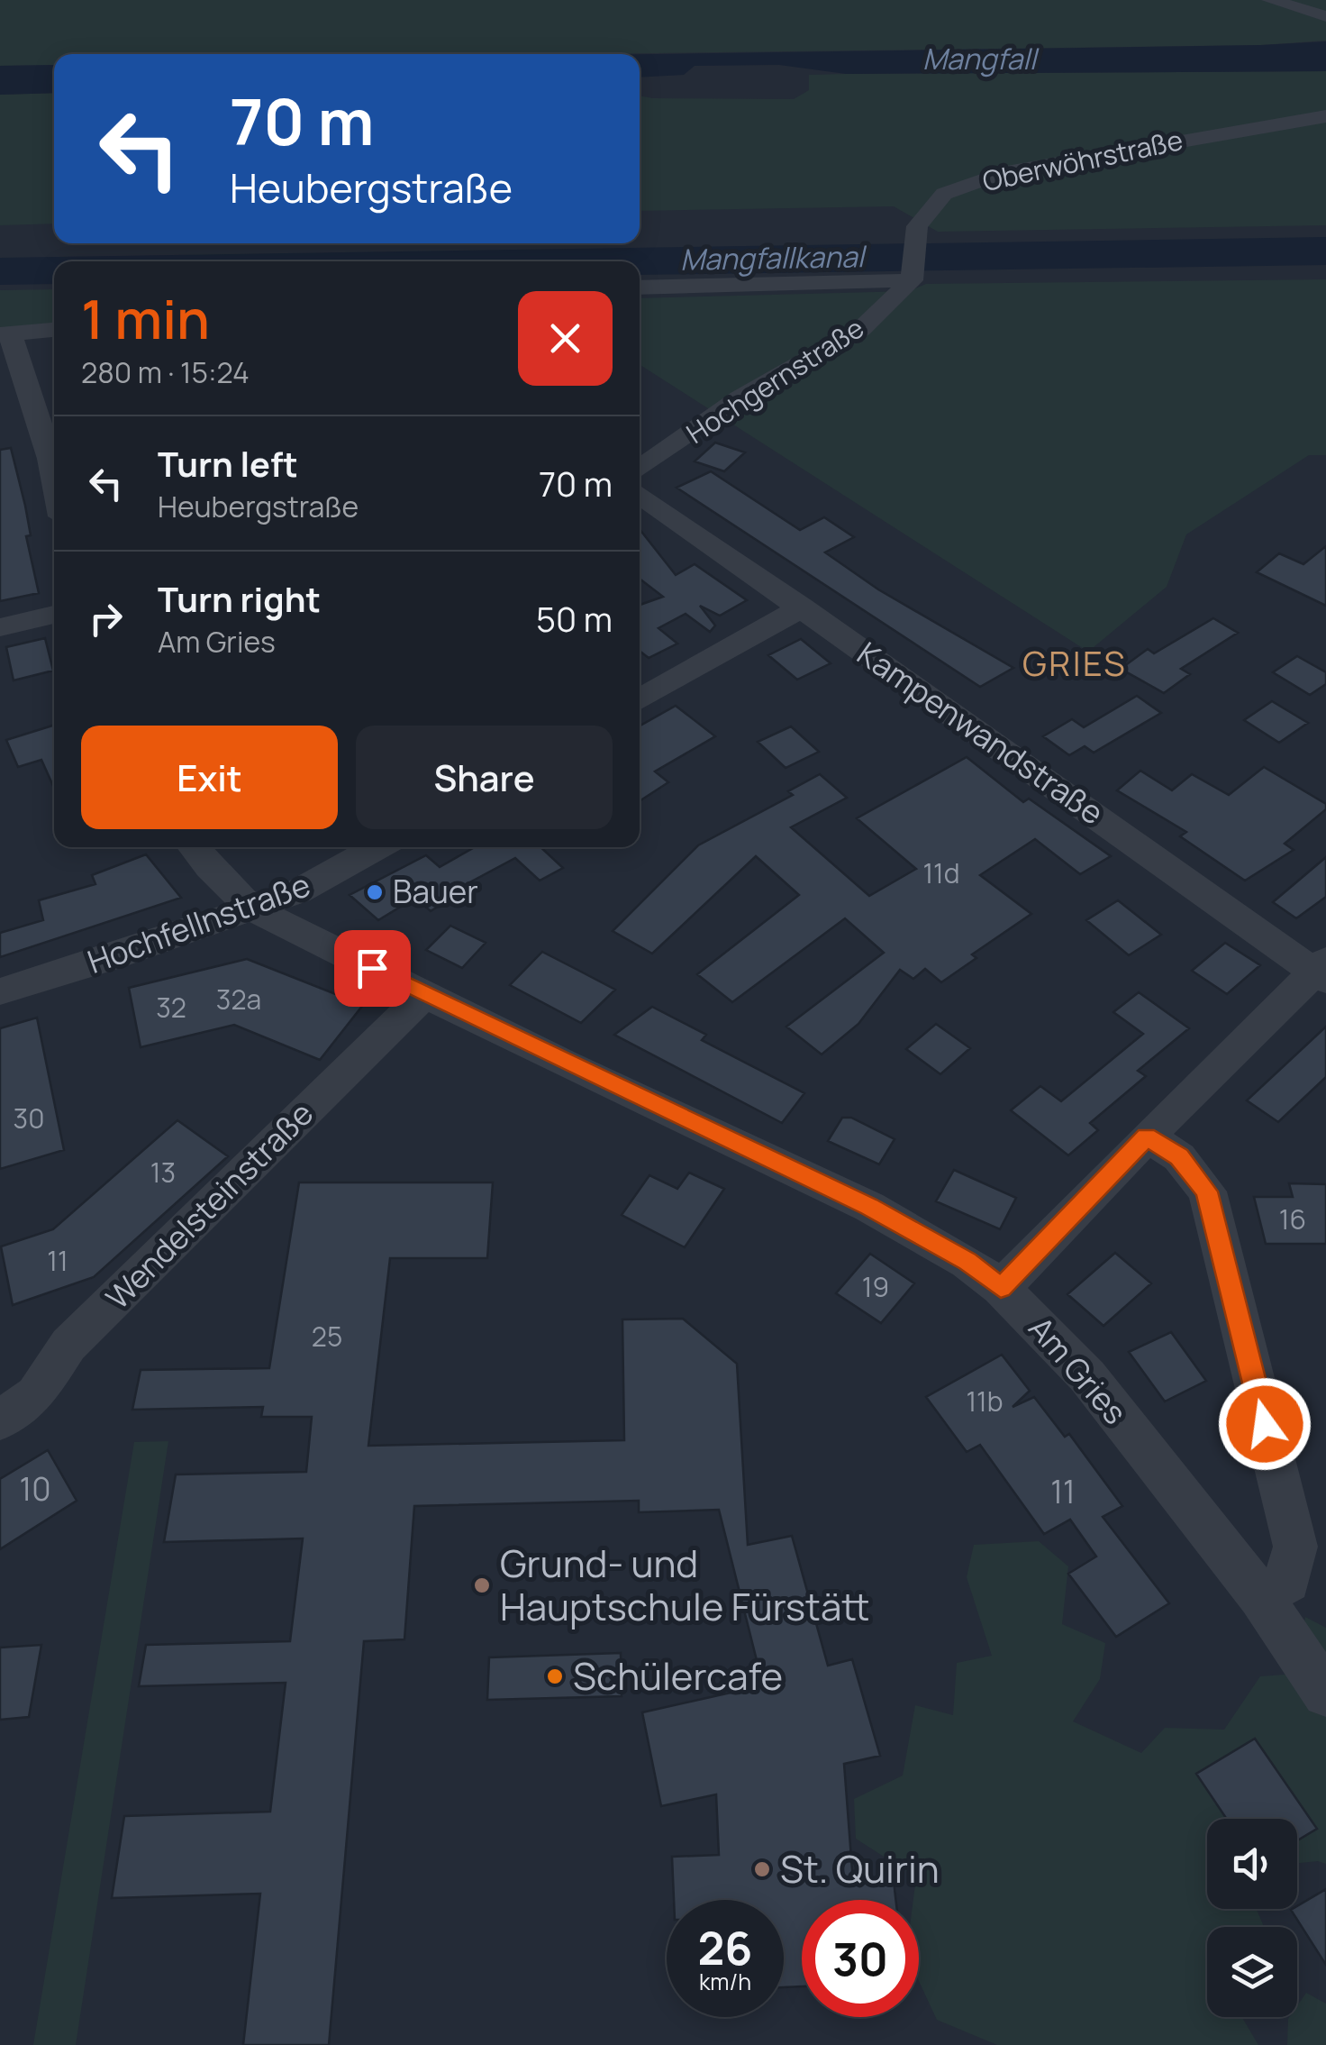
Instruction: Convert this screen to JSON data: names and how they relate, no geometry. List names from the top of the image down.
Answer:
{
  "streets": {
    "street": [
      "Oberwöhrstraße",
      "Hochgernstraße",
      "Kampenwandstraße",
      "Hochfellnstraße",
      "Wendelsteinstraße",
      "Am Gries"
    ]
  },
  "crossings": [
    ["Oberwöhrstraße", "Hochgernstraße"],
    ["Hochfellnstraße", "Am Gries"],
    ["Wendelsteinstraße", "Am Gries"]
  ],
  "districts": ["GRIES"],
  "water": ["Mangfall", "Mangfallkanal"],
  "places": [
    "Bauer",
    "Grund- und Hauptschule Fürstätt",
    "Schülercafe",
    "St. Quirin"
  ],
  "house_numbers": [
    "11d",
    "32a",
    "32",
    "30",
    "13",
    "16",
    "11",
    "19",
    "25",
    "11b",
    "10",
    "11"
  ],
  "page": {
    "turn": ["70 m", "Heubergstraße"],
    "heading": ["1 min", "280 m · 15:24"],
    "list": [
      {
        "name": "Turn left",
        "note": "Heubergstraße",
        "value": "70 m"
      },
      {
        "name": "Turn right",
        "note": "Am Gries",
        "value": "50 m"
      }
    ],
    "buttons": ["Exit", "Share"],
    "speed": "26 km/h",
    "limit": "30"
  }
}
